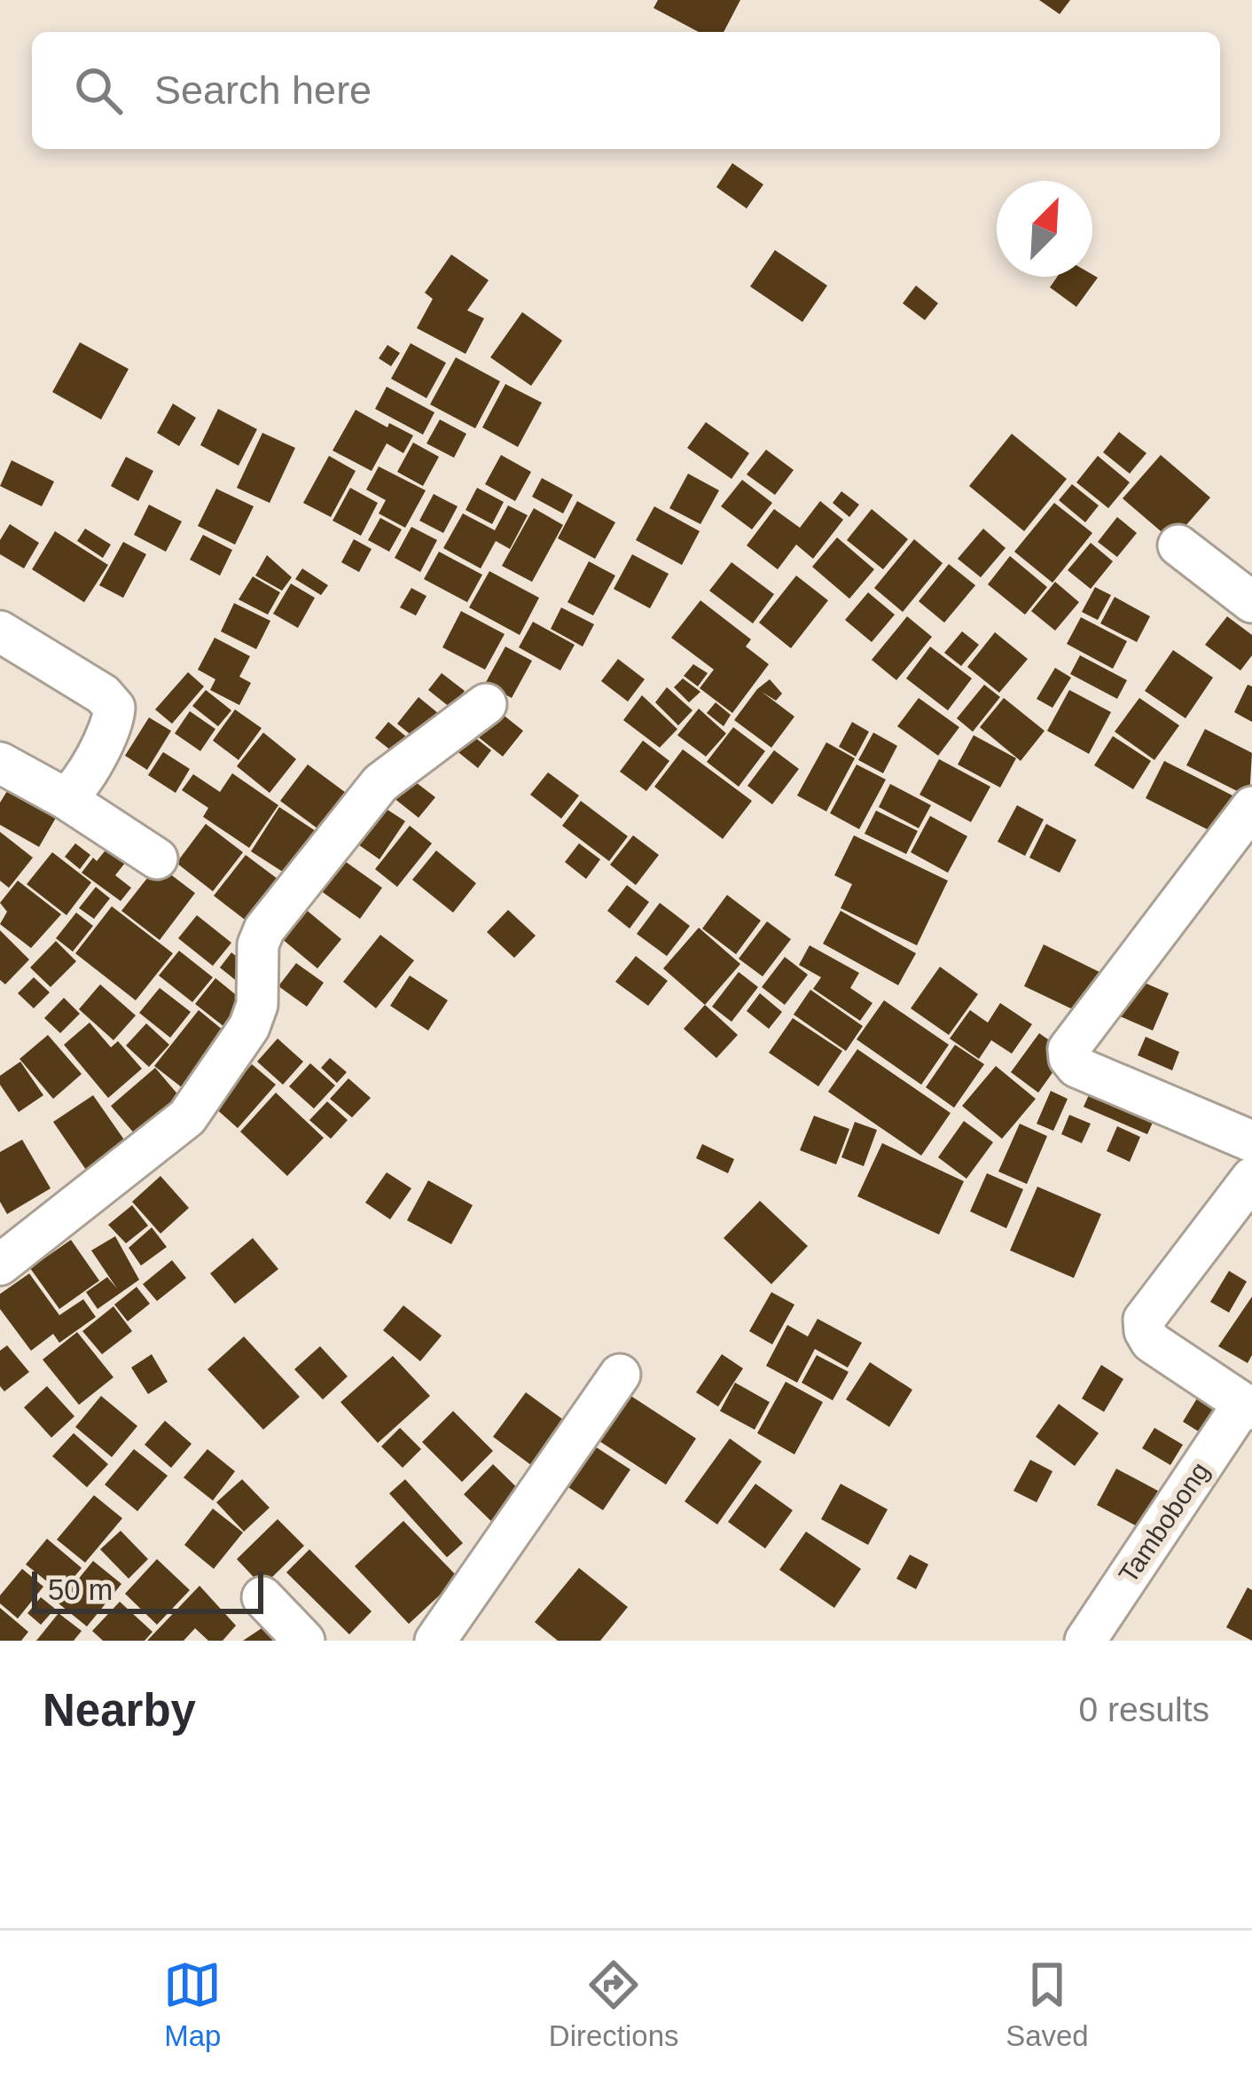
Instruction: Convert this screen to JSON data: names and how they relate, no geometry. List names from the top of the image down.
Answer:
{
  "streets": {
    "street": ["Tambobong"]
  },
  "scale_bar": "50 m",
  "north": "top right",
  "page": {
    "search": "Search here",
    "scale": "50 m",
    "heading": ["Nearby", "0 results"],
    "nav": ["Map", "Directions", "Saved"]
  }
}
